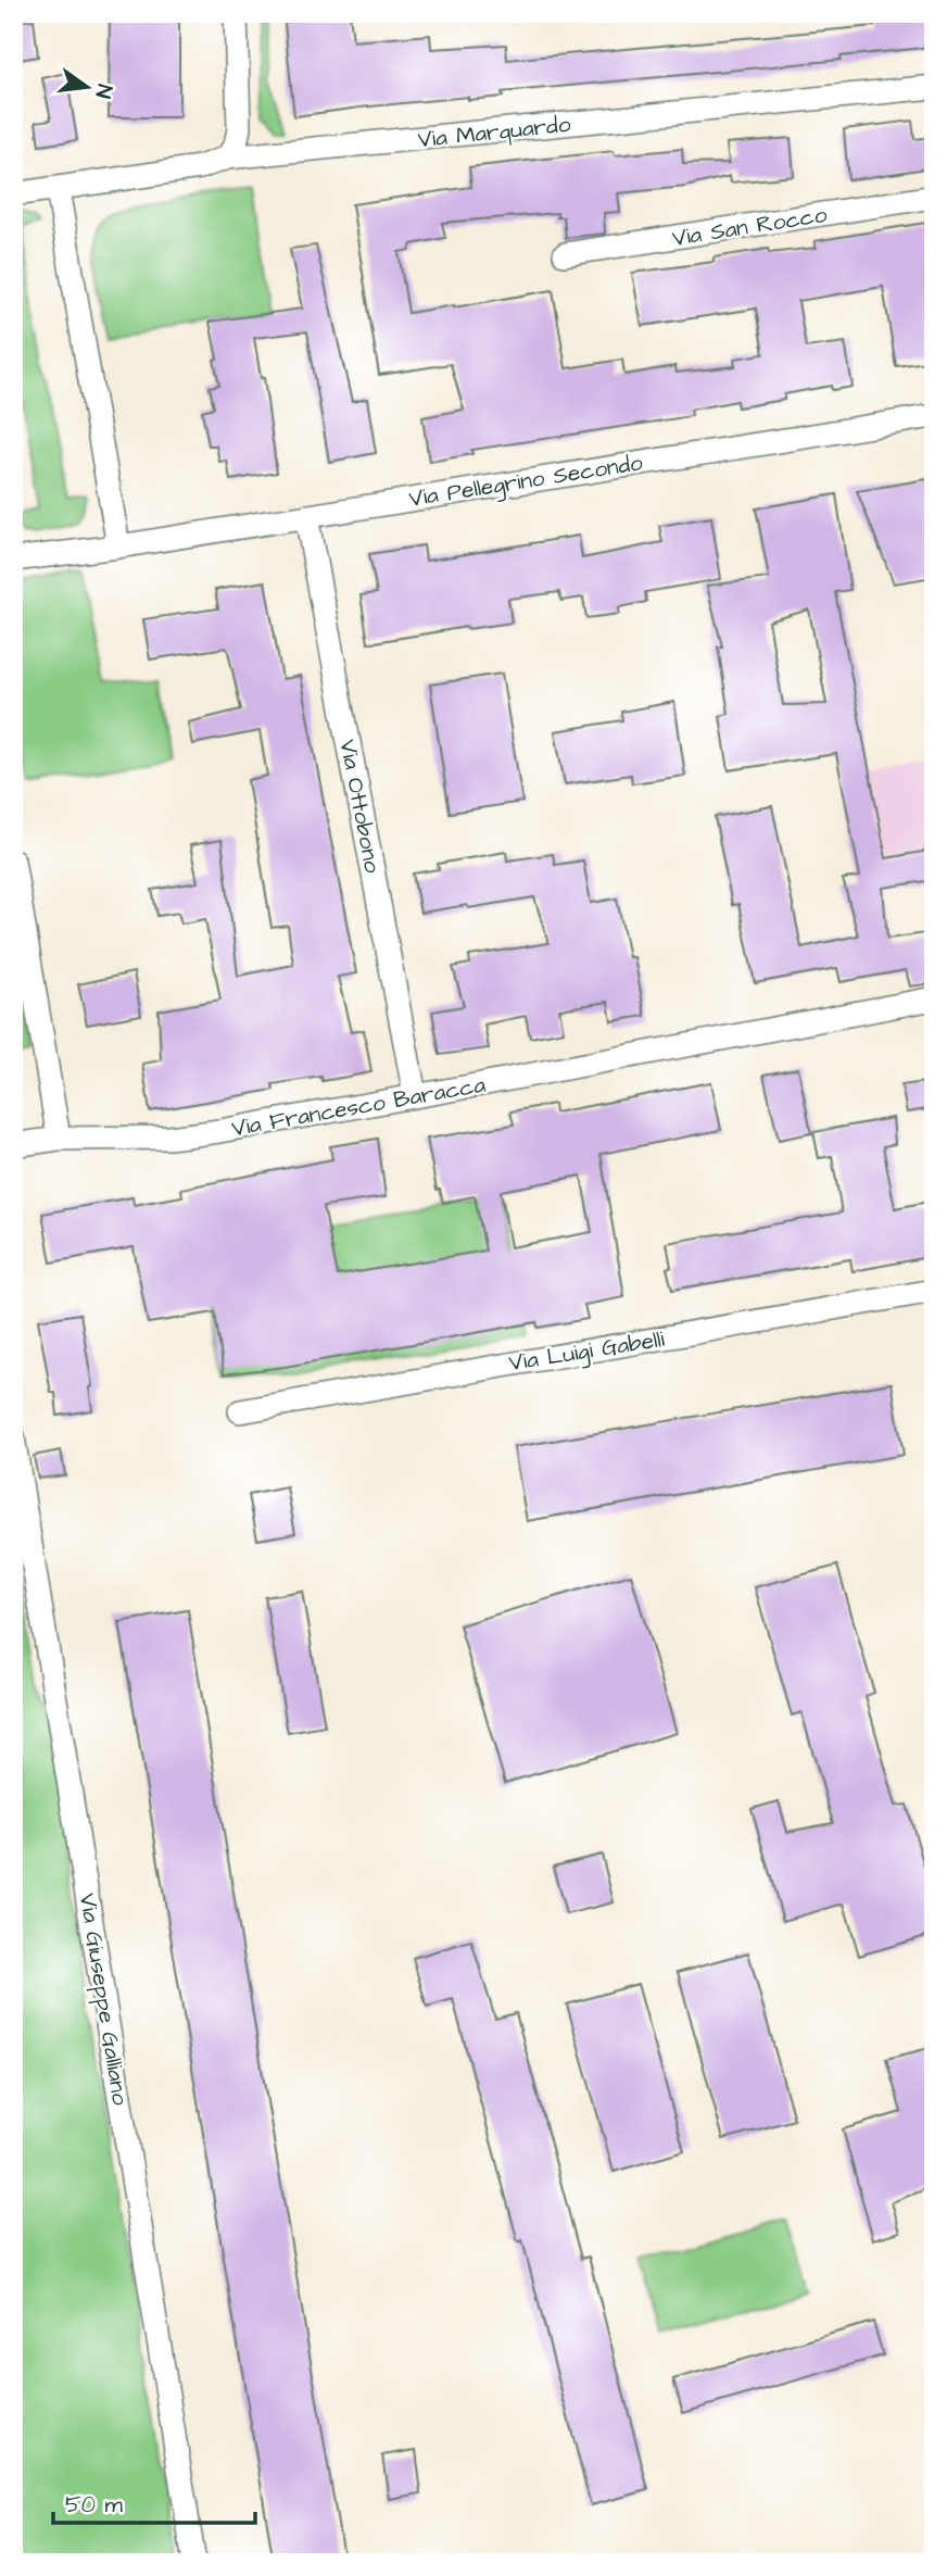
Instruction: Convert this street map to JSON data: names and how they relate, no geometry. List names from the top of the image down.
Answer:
{
  "streets": {
    "street": [
      "Via Marquardo",
      "Via San Rocco",
      "Via Pellegrino Secondo",
      "Via Ottobono",
      "Via Francesco Baracca",
      "Via Luigi Gabelli",
      "Via Giuseppe Galliano"
    ]
  },
  "crossings": [
    ["Via Pellegrino Secondo", "Via Ottobono"],
    ["Via Ottobono", "Via Francesco Baracca"]
  ],
  "scale_bar": "50 m",
  "north": "right"
}
